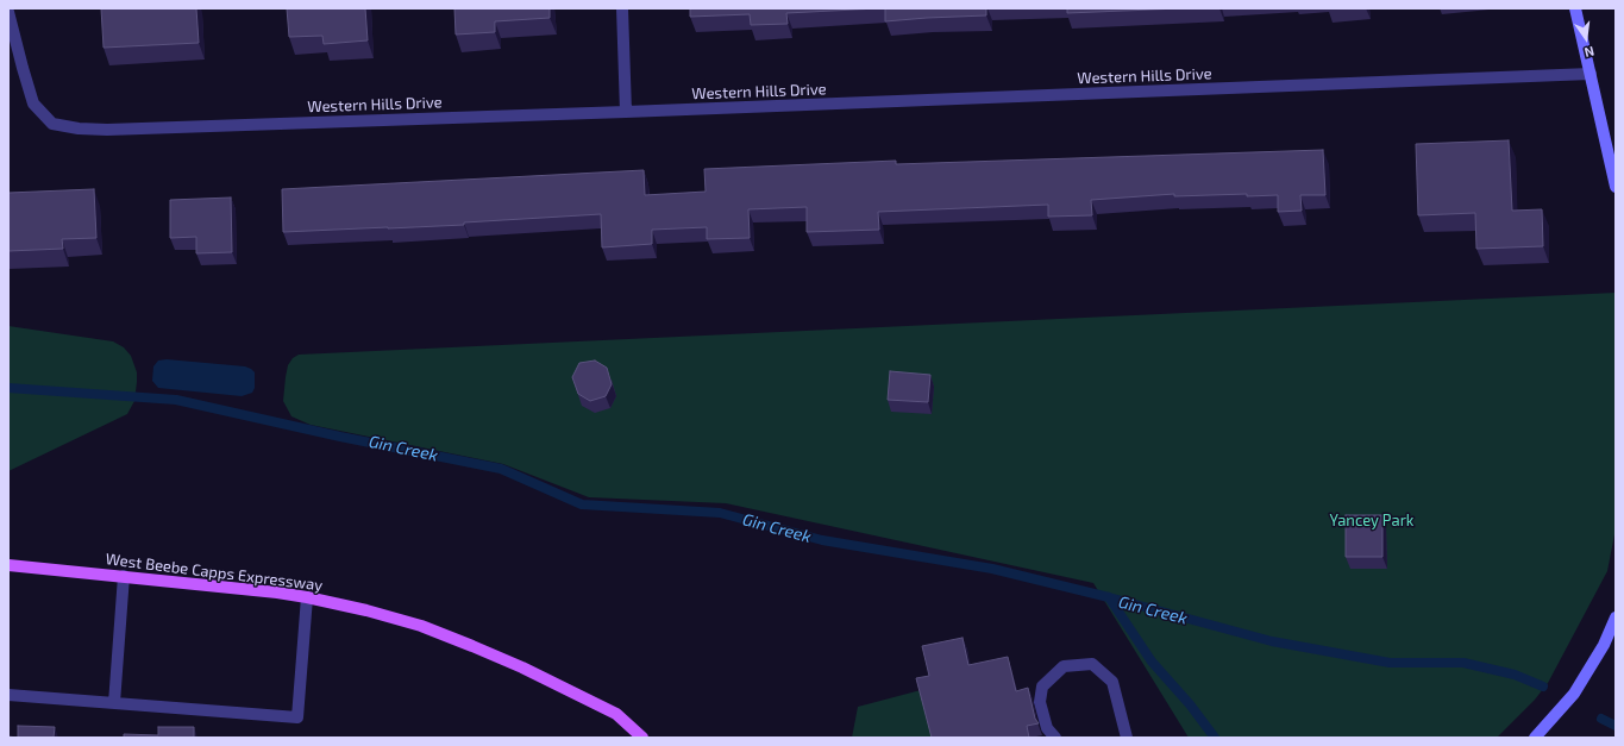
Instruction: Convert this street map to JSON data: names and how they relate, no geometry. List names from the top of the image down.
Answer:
{
  "streets": {
    "main road": ["West Beebe Capps Expressway"],
    "street": ["Western Hills Drive"]
  },
  "water": ["Gin Creek"],
  "parks": ["Yancey Park"],
  "north": "bottom"
}
